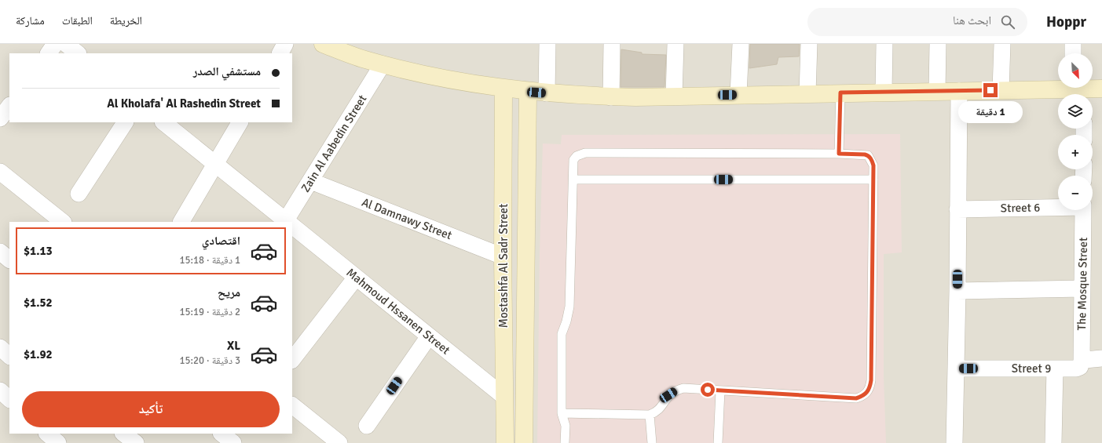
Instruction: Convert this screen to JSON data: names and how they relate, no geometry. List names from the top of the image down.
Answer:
{
  "streets": {
    "main road": ["Mostashfa Al Sadr Street"],
    "street": [
      "Zain Al Aabedin Street",
      "Street 6",
      "Al Damnawy Street",
      "The Mosque Street",
      "Mahmoud Hssanen Street",
      "Street 9"
    ]
  },
  "crossings": [
    ["Zain Al Aabedin Street", "Al Damnawy Street"],
    ["Al Damnawy Street", "Mostashfa Al Sadr Street"],
    ["Mostashfa Al Sadr Street", "Mahmoud Hssanen Street"],
    ["The Mosque Street", "Street 9"]
  ],
  "north": "bottom right",
  "page": {
    "header": "Hoppr",
    "search": "ابحث هنا",
    "nav": ["الخريطة", "الطبقات", "مشاركة"],
    "map_buttons": ["+", "−"],
    "banner": ["مستشفي الصدر", "Al Kholafa' Al Rashedin Street"],
    "bubble": "1 دقيقة",
    "list": [
      {
        "name": "اقتصادي",
        "note": "1 دقيقة · 15:18",
        "value": "$1.13"
      },
      {
        "name": "مريح",
        "note": "2 دقيقة · 15:19",
        "value": "$1.52"
      },
      {
        "name": "XL",
        "note": "3 دقيقة · 15:20",
        "value": "$1.92"
      }
    ],
    "buttons": "تأكيد"
  }
}
